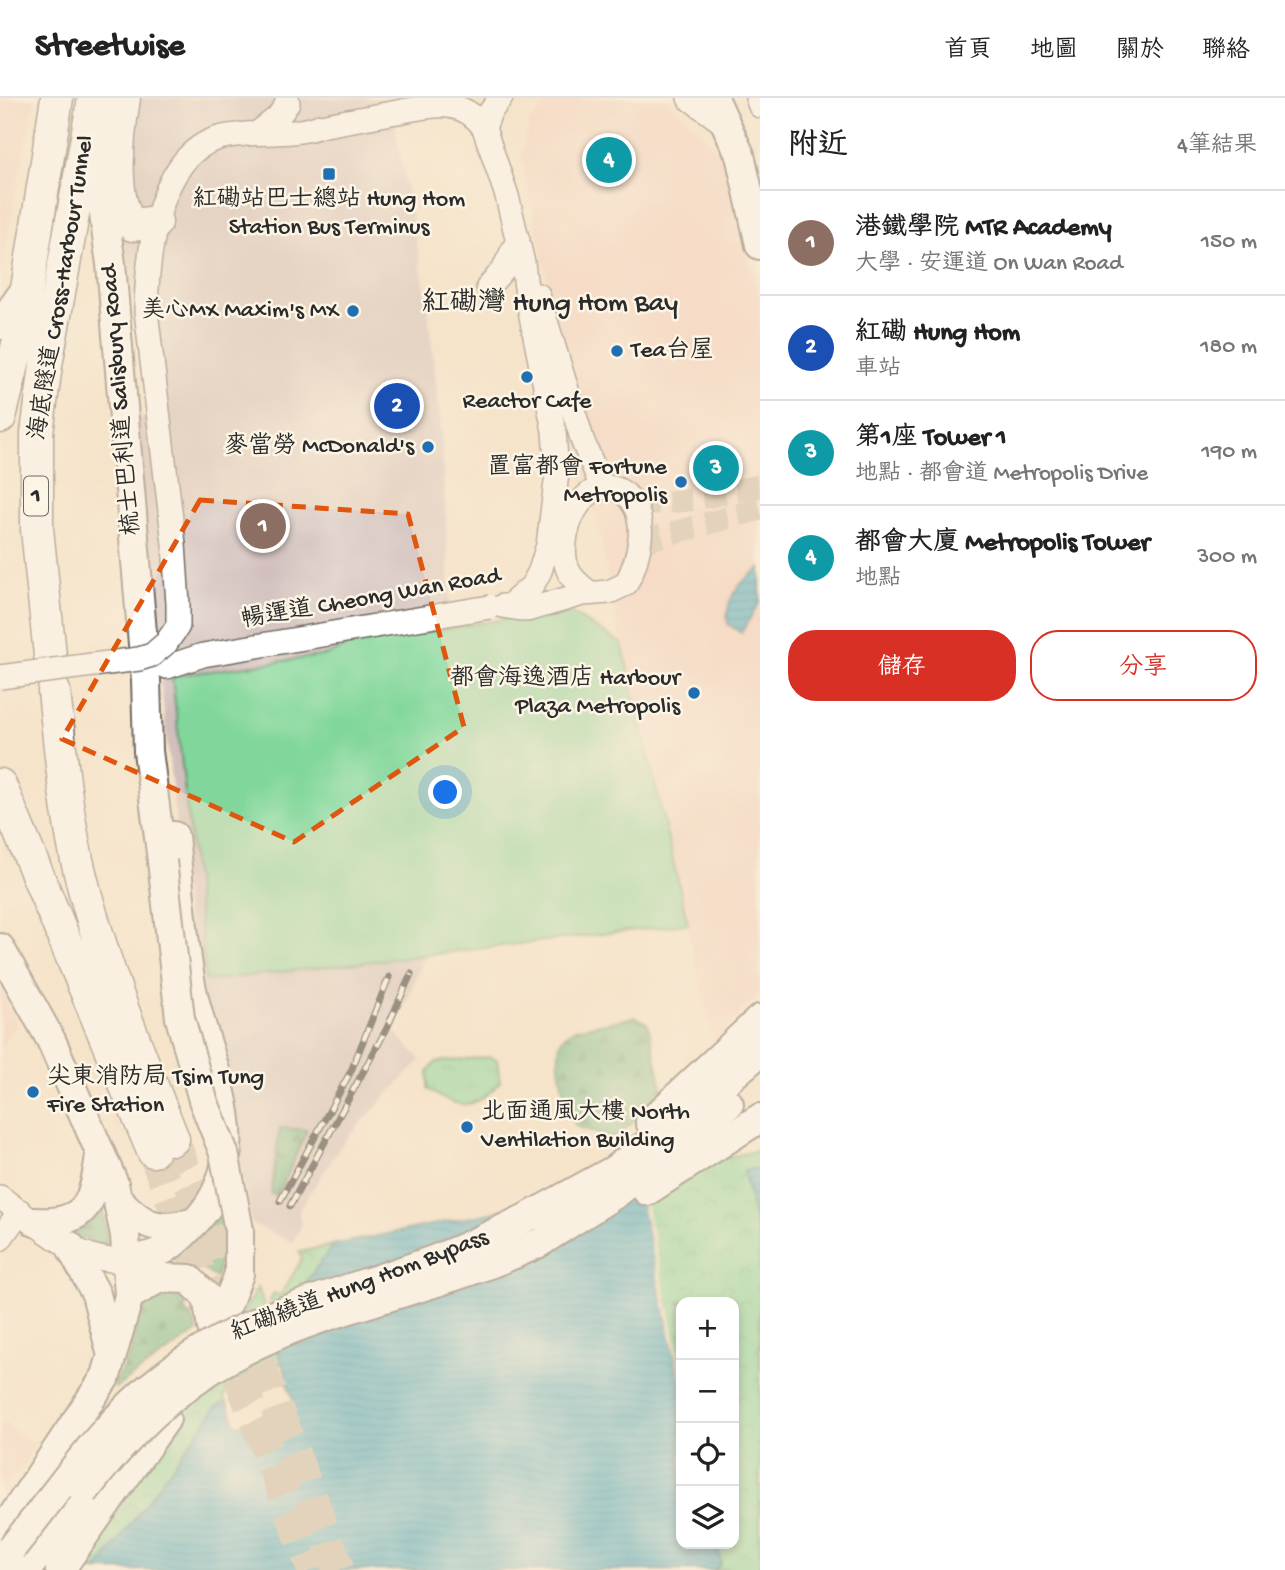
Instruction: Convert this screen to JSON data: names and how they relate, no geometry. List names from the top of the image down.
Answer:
{
  "streets": {
    "highway": ["海底隧道 Cross-Harbour Tunnel", "1"],
    "main road": ["梳士巴利道 Salisbury Road", "紅磡繞道 Hung Hom Bypass"],
    "street": ["暢運道 Cheong Wan Road"]
  },
  "crossings": [
    ["海底隧道 Cross-Harbour Tunnel", "梳士巴利道 Salisbury Road"]
  ],
  "districts": ["紅磡灣 Hung Hom Bay"],
  "places": {
    "transit": ["紅磡站巴士總站 Hung Hom Station Bus Terminus"],
    "other": [
      "美心MX Maxim's MX",
      "Tea台屋",
      "Reactor Cafe",
      "麥當勞 McDonald's",
      "置富都會 Fortune Metropolis",
      "都會海逸酒店 Harbour Plaza Metropolis",
      "尖東消防局 Tsim Tung Fire Station",
      "北面通風大樓 North Ventilation Building"
    ]
  },
  "page": {
    "header": "Streetwise",
    "nav": [
      "首頁",
      "地圖",
      "關於",
      "聯絡"
    ],
    "heading": ["附近", "4筆結果"],
    "pins": [
      "4",
      "2",
      "3",
      "1"
    ],
    "list": [
      {
        "mark": "1",
        "name": "港鐵學院 MTR Academy",
        "note": "大學 · 安運道 On Wan Road",
        "value": "150 m"
      },
      {
        "mark": "2",
        "name": "紅磡 Hung Hom",
        "note": "車站",
        "value": "180 m"
      },
      {
        "mark": "3",
        "name": "第1座 Tower 1",
        "note": "地點 · 都會道 Metropolis Drive",
        "value": "190 m"
      },
      {
        "mark": "4",
        "name": "都會大廈 Metropolis Tower",
        "note": "地點",
        "value": "300 m"
      }
    ],
    "buttons": ["儲存", "分享"],
    "map_buttons": ["+", "−"]
  }
}
